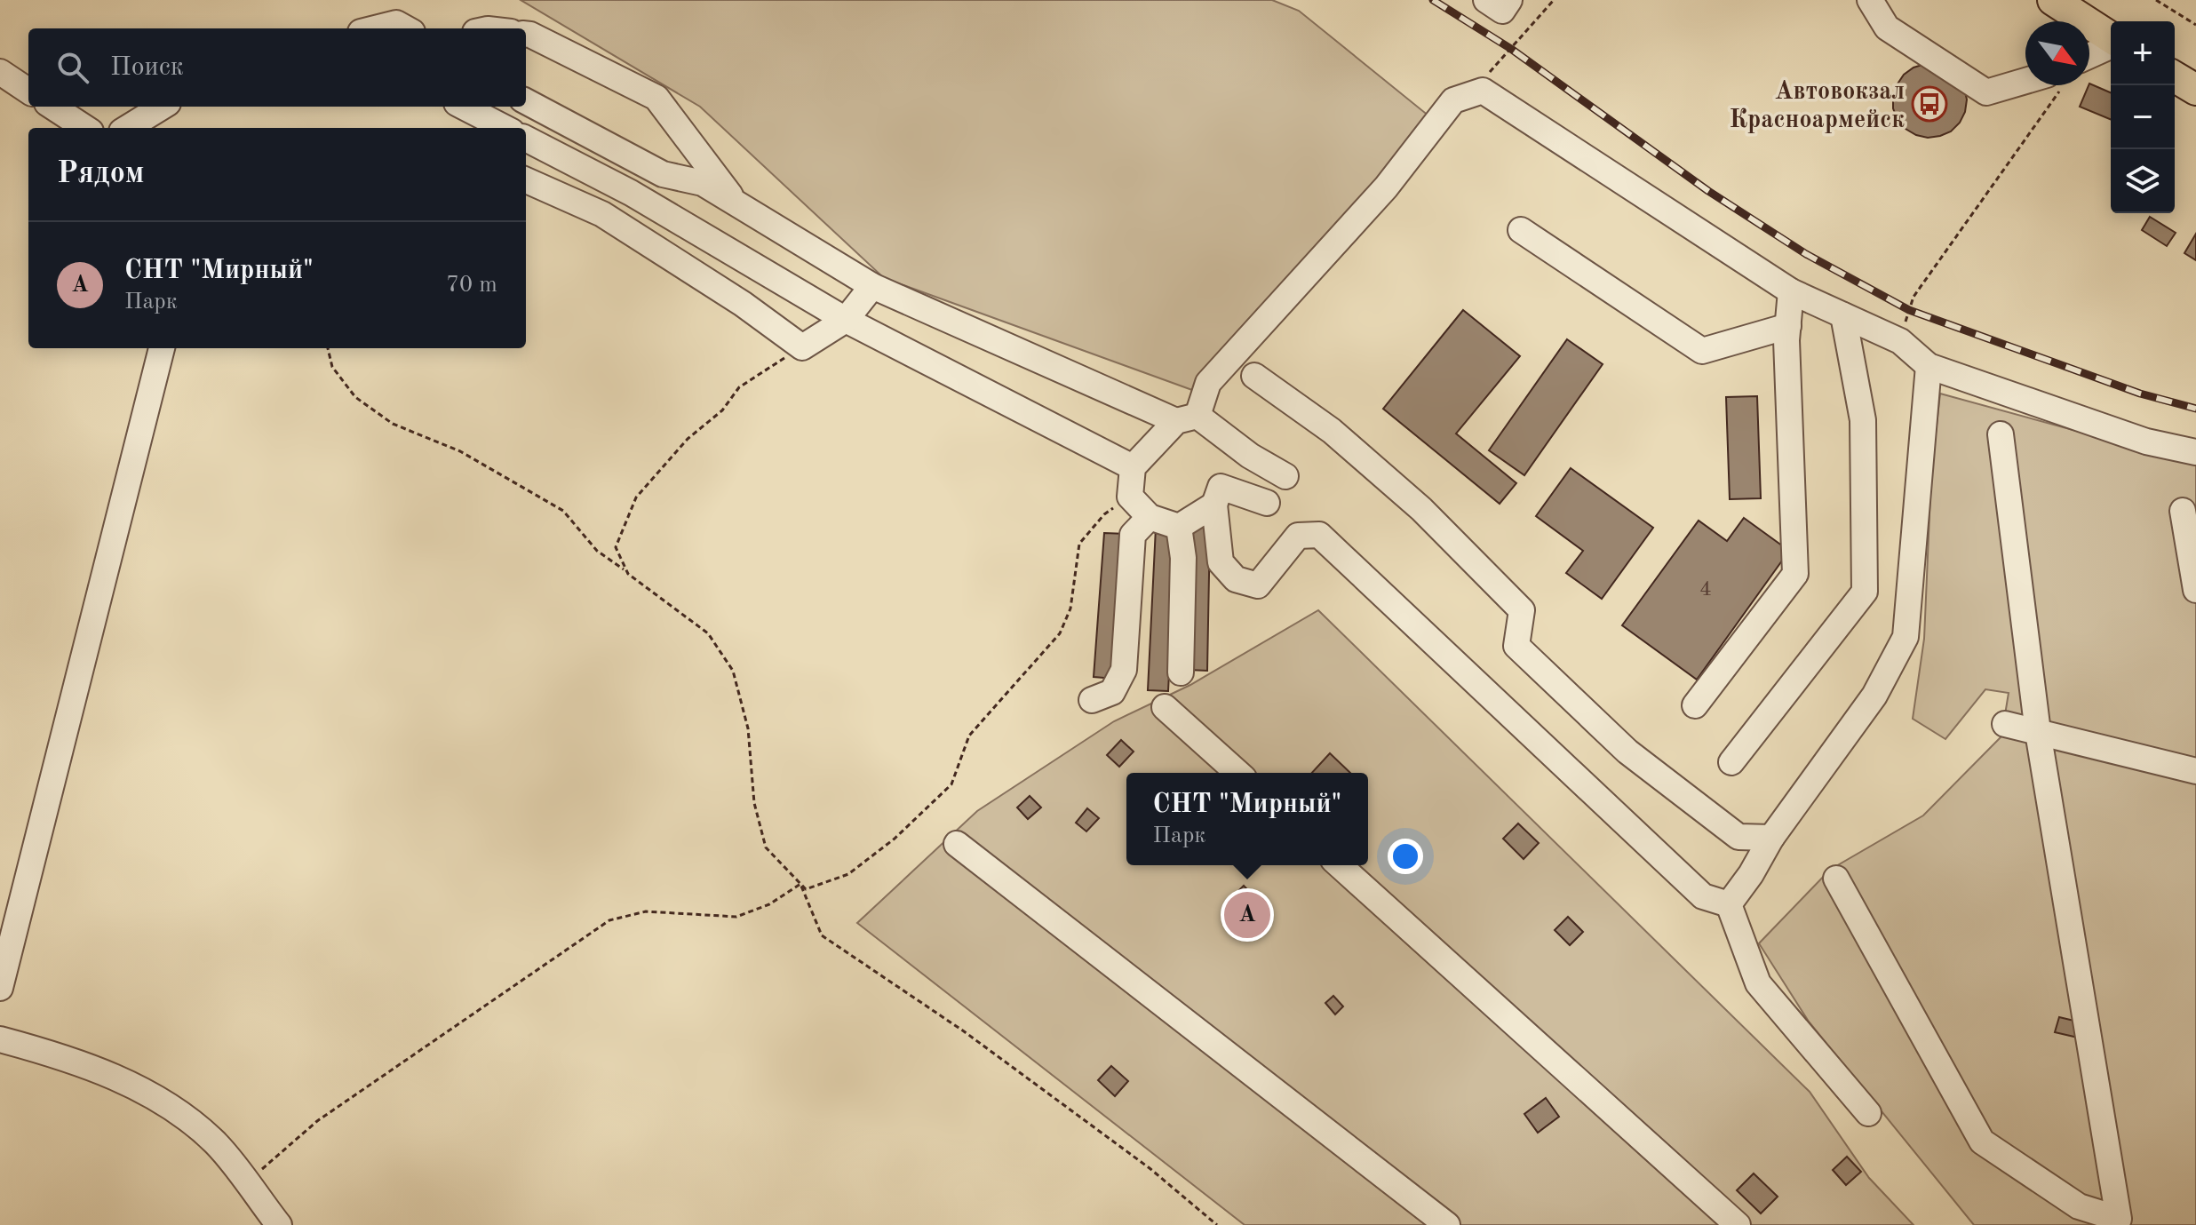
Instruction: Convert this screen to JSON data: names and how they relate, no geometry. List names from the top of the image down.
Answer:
{
  "places": {
    "bus stop": ["Автовокзал Красноармейск"]
  },
  "house_numbers": ["4"],
  "north": "bottom right",
  "page": {
    "map_buttons": ["+", "−"],
    "search": "Поиск",
    "heading": "Рядом",
    "list": [
      {
        "mark": "A",
        "name": "СНТ \"Мирный\"",
        "note": "Парк",
        "value": "70 m"
      }
    ],
    "popup": ["СНТ \"Мирный\"", "Парк"],
    "pins": "A"
  }
}
